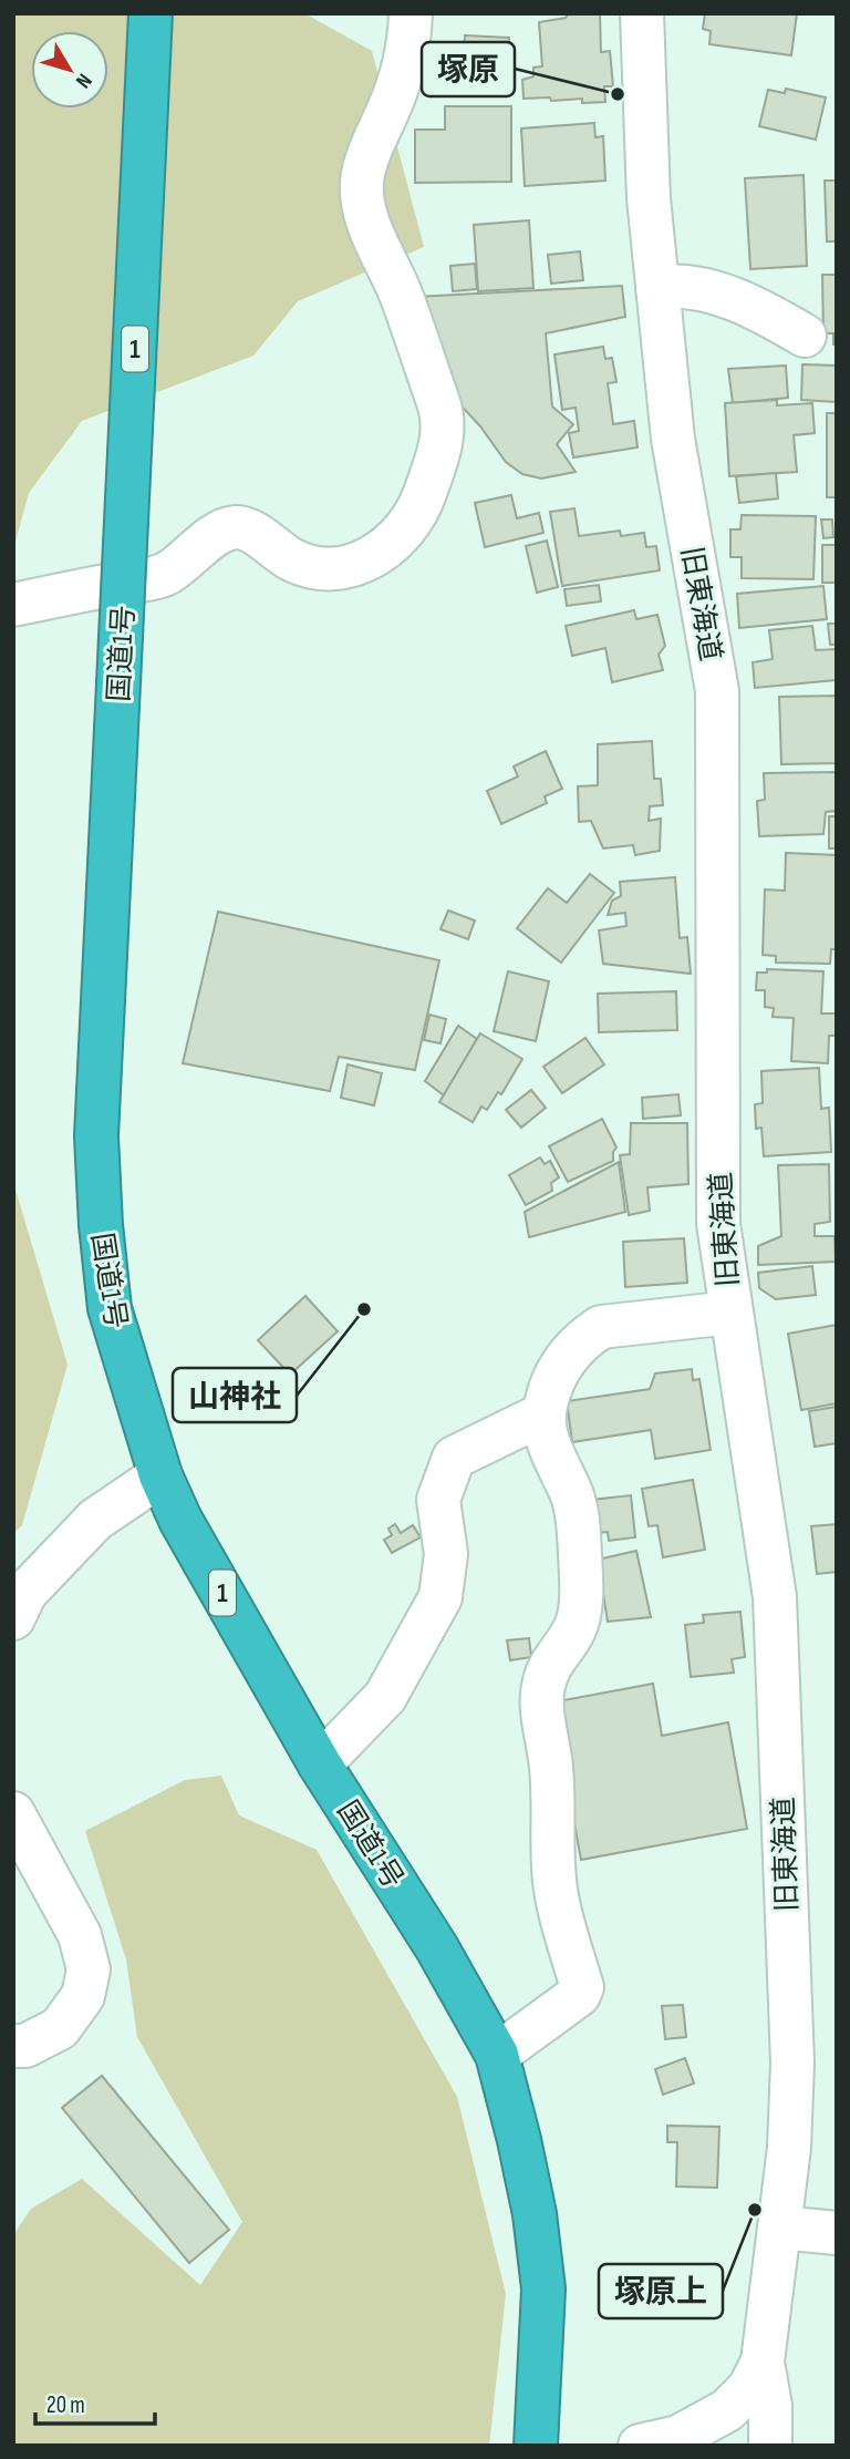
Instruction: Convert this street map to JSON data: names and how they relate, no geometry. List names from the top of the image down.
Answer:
{
  "streets": {
    "highway": ["1", "国道1号"],
    "street": ["旧東海道"]
  },
  "places": ["塚原", "山神社", "塚原上"],
  "scale_bar": "20 m",
  "north": "bottom right"
}
